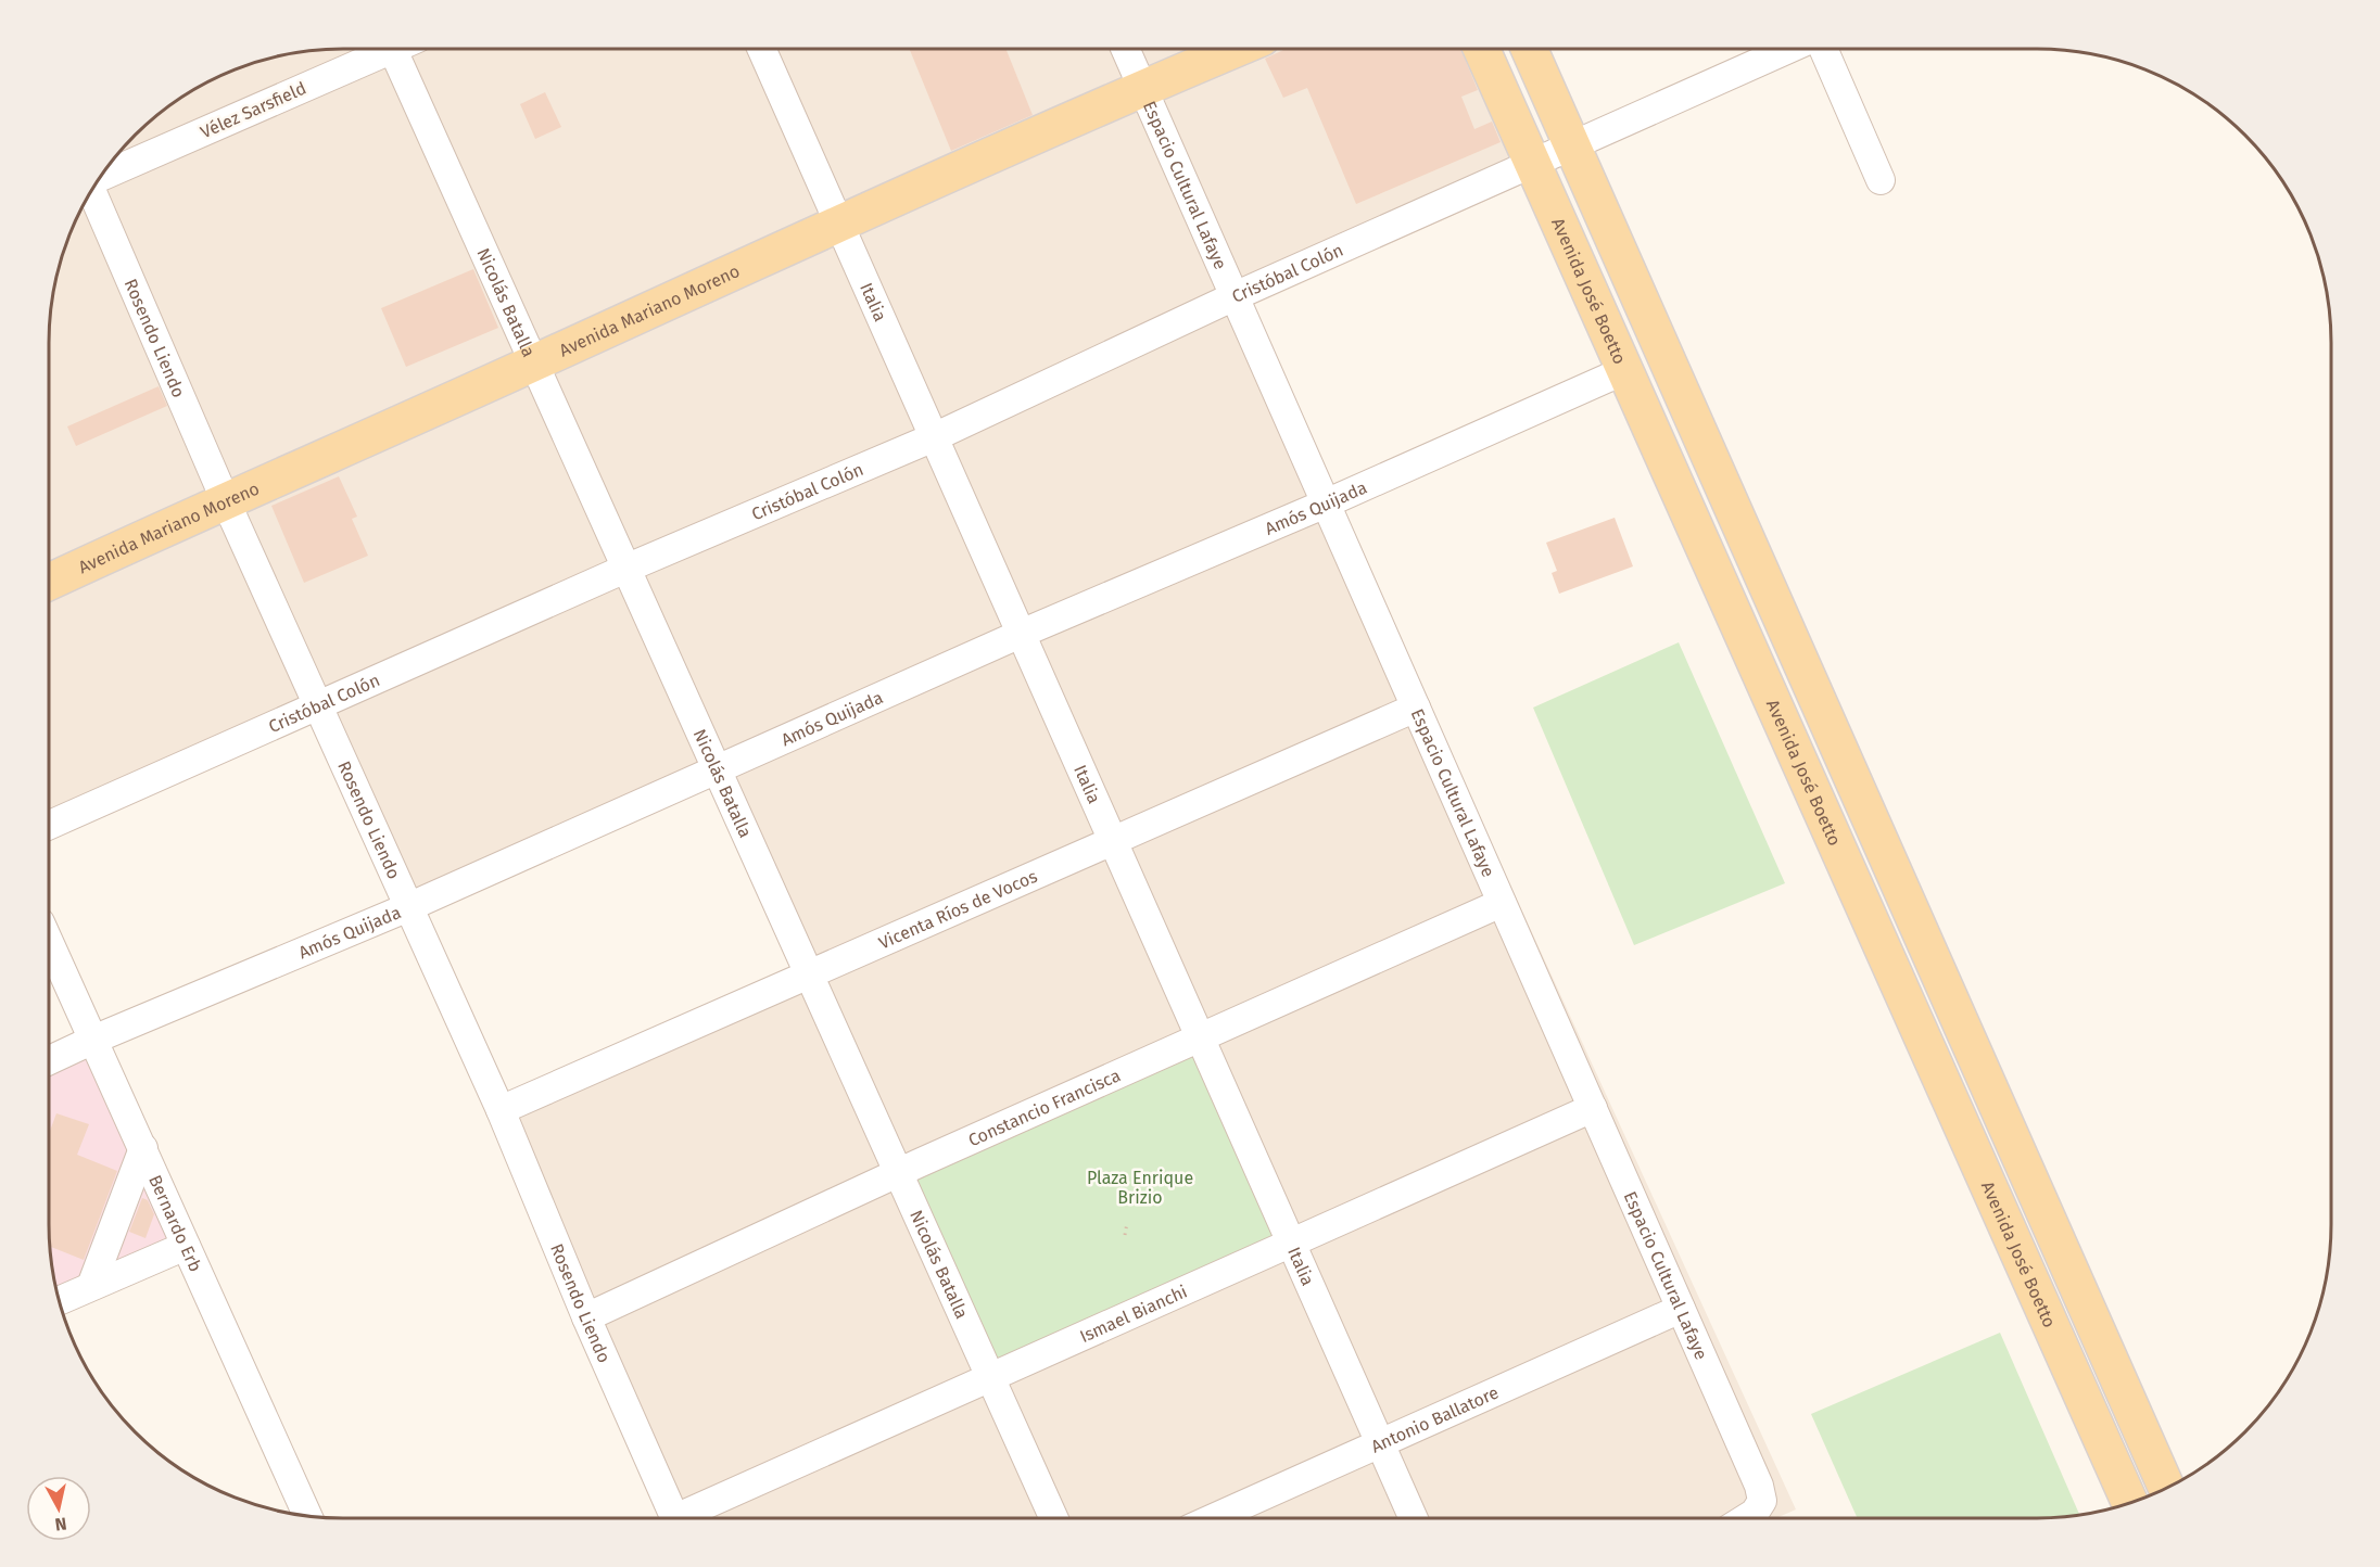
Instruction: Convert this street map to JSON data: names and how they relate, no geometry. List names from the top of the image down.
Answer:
{
  "streets": {
    "main road": ["Avenida José Boetto", "Avenida Mariano Moreno"],
    "street": [
      "Vélez Sarsfield",
      "Espacio Cultural Lafaye",
      "Cristóbal Colón",
      "Italia",
      "Nicolás Batalla",
      "Rosendo Liendo",
      "Amós Quijada",
      "Vicenta Ríos de Vocos",
      "Constancio Francisca",
      "Bernardo Erb",
      "Ismael Bianchi",
      "Antonio Ballatore"
    ]
  },
  "crossings": [
    ["Espacio Cultural Lafaye", "Cristóbal Colón"],
    ["Espacio Cultural Lafaye", "Avenida Mariano Moreno"],
    ["Espacio Cultural Lafaye", "Amós Quijada"],
    ["Espacio Cultural Lafaye", "Vicenta Ríos de Vocos"],
    ["Espacio Cultural Lafaye", "Constancio Francisca"],
    ["Espacio Cultural Lafaye", "Ismael Bianchi"],
    ["Espacio Cultural Lafaye", "Antonio Ballatore"],
    ["Cristóbal Colón", "Avenida José Boetto"],
    ["Cristóbal Colón", "Italia"],
    ["Cristóbal Colón", "Nicolás Batalla"],
    ["Cristóbal Colón", "Rosendo Liendo"],
    ["Avenida José Boetto", "Amós Quijada"],
    ["Italia", "Avenida Mariano Moreno"],
    ["Italia", "Amós Quijada"],
    ["Italia", "Vicenta Ríos de Vocos"],
    ["Italia", "Constancio Francisca"],
    ["Italia", "Ismael Bianchi"],
    ["Italia", "Antonio Ballatore"],
    ["Nicolás Batalla", "Avenida Mariano Moreno"],
    ["Nicolás Batalla", "Amós Quijada"],
    ["Nicolás Batalla", "Vicenta Ríos de Vocos"],
    ["Nicolás Batalla", "Constancio Francisca"],
    ["Nicolás Batalla", "Ismael Bianchi"],
    ["Avenida Mariano Moreno", "Rosendo Liendo"],
    ["Rosendo Liendo", "Amós Quijada"],
    ["Rosendo Liendo", "Vicenta Ríos de Vocos"],
    ["Rosendo Liendo", "Constancio Francisca"],
    ["Amós Quijada", "Bernardo Erb"]
  ],
  "parks": ["Plaza Enrique Brizio"],
  "north": "bottom"
}
